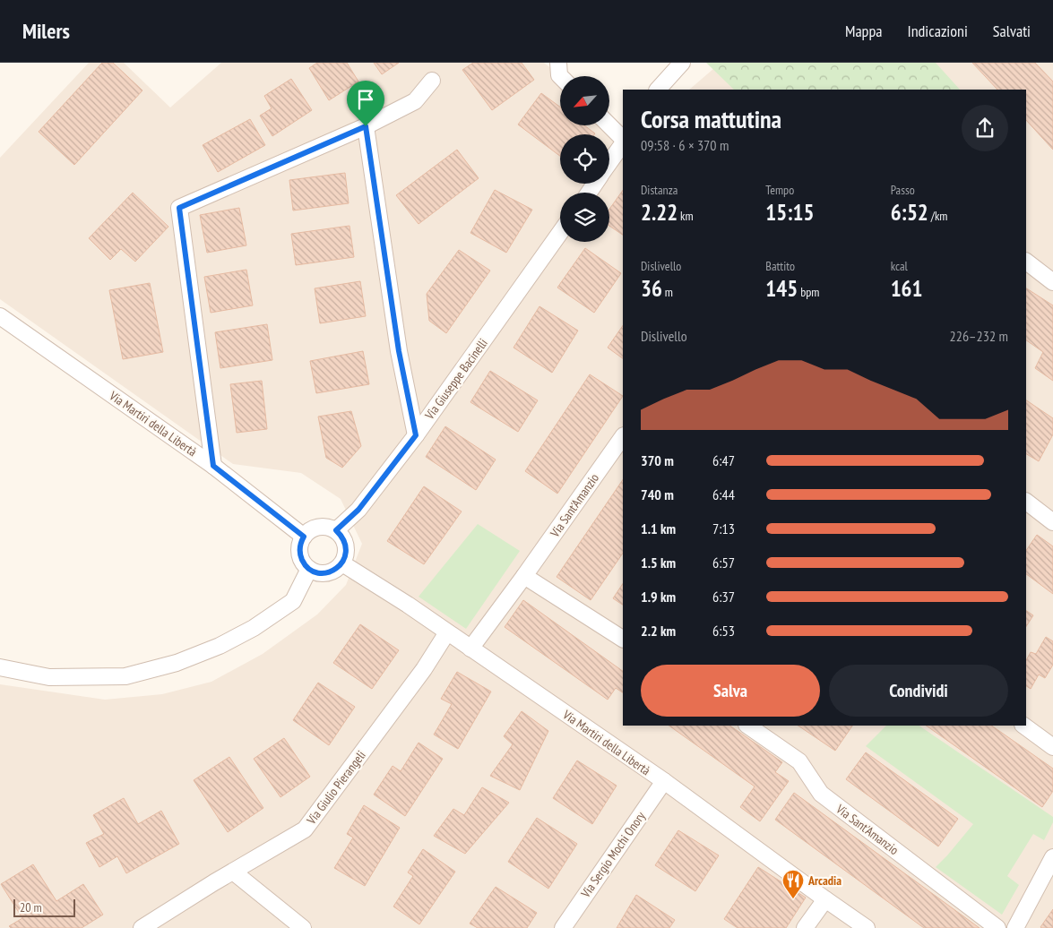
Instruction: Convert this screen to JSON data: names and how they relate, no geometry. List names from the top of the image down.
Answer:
{
  "streets": {
    "street": [
      "Via Giuseppe Bacinelli",
      "Via Martiri della Libertà",
      "Via Sant'Amanzio",
      "Via Giulio Pierangeli",
      "Via Sergio Mochi Onory"
    ]
  },
  "crossings": [
    ["Via Giuseppe Bacinelli", "Via Martiri della Libertà"],
    ["Via Martiri della Libertà", "Via Sant'Amanzio"],
    ["Via Martiri della Libertà", "Via Giulio Pierangeli"],
    ["Via Martiri della Libertà", "Via Sergio Mochi Onory"]
  ],
  "places": {
    "restaurant": ["Arcadia"]
  },
  "scale_bar": "20 m",
  "north": "bottom left",
  "page": {
    "header": "Milers",
    "nav": ["Mappa", "Indicazioni", "Salvati"],
    "heading": ["Corsa mattutina", "09:58 · 6 × 370 m"],
    "stats": [
      ["Distanza", "2.22 km"],
      ["Tempo", "15:15"],
      ["Passo", "6:52 /km"],
      ["Dislivello", "36 m"],
      ["Battito", "145 bpm"],
      ["kcal", "161"]
    ],
    "chart": ["Dislivello", "226–232 m"],
    "list": [
      {
        "name": "370 m",
        "note": "6:47"
      },
      {
        "name": "740 m",
        "note": "6:44"
      },
      {
        "name": "1.1 km",
        "note": "7:13"
      },
      {
        "name": "1.5 km",
        "note": "6:57"
      },
      {
        "name": "1.9 km",
        "note": "6:37"
      },
      {
        "name": "2.2 km",
        "note": "6:53"
      }
    ],
    "buttons": ["Salva", "Condividi"],
    "scale": "20 m"
  }
}
